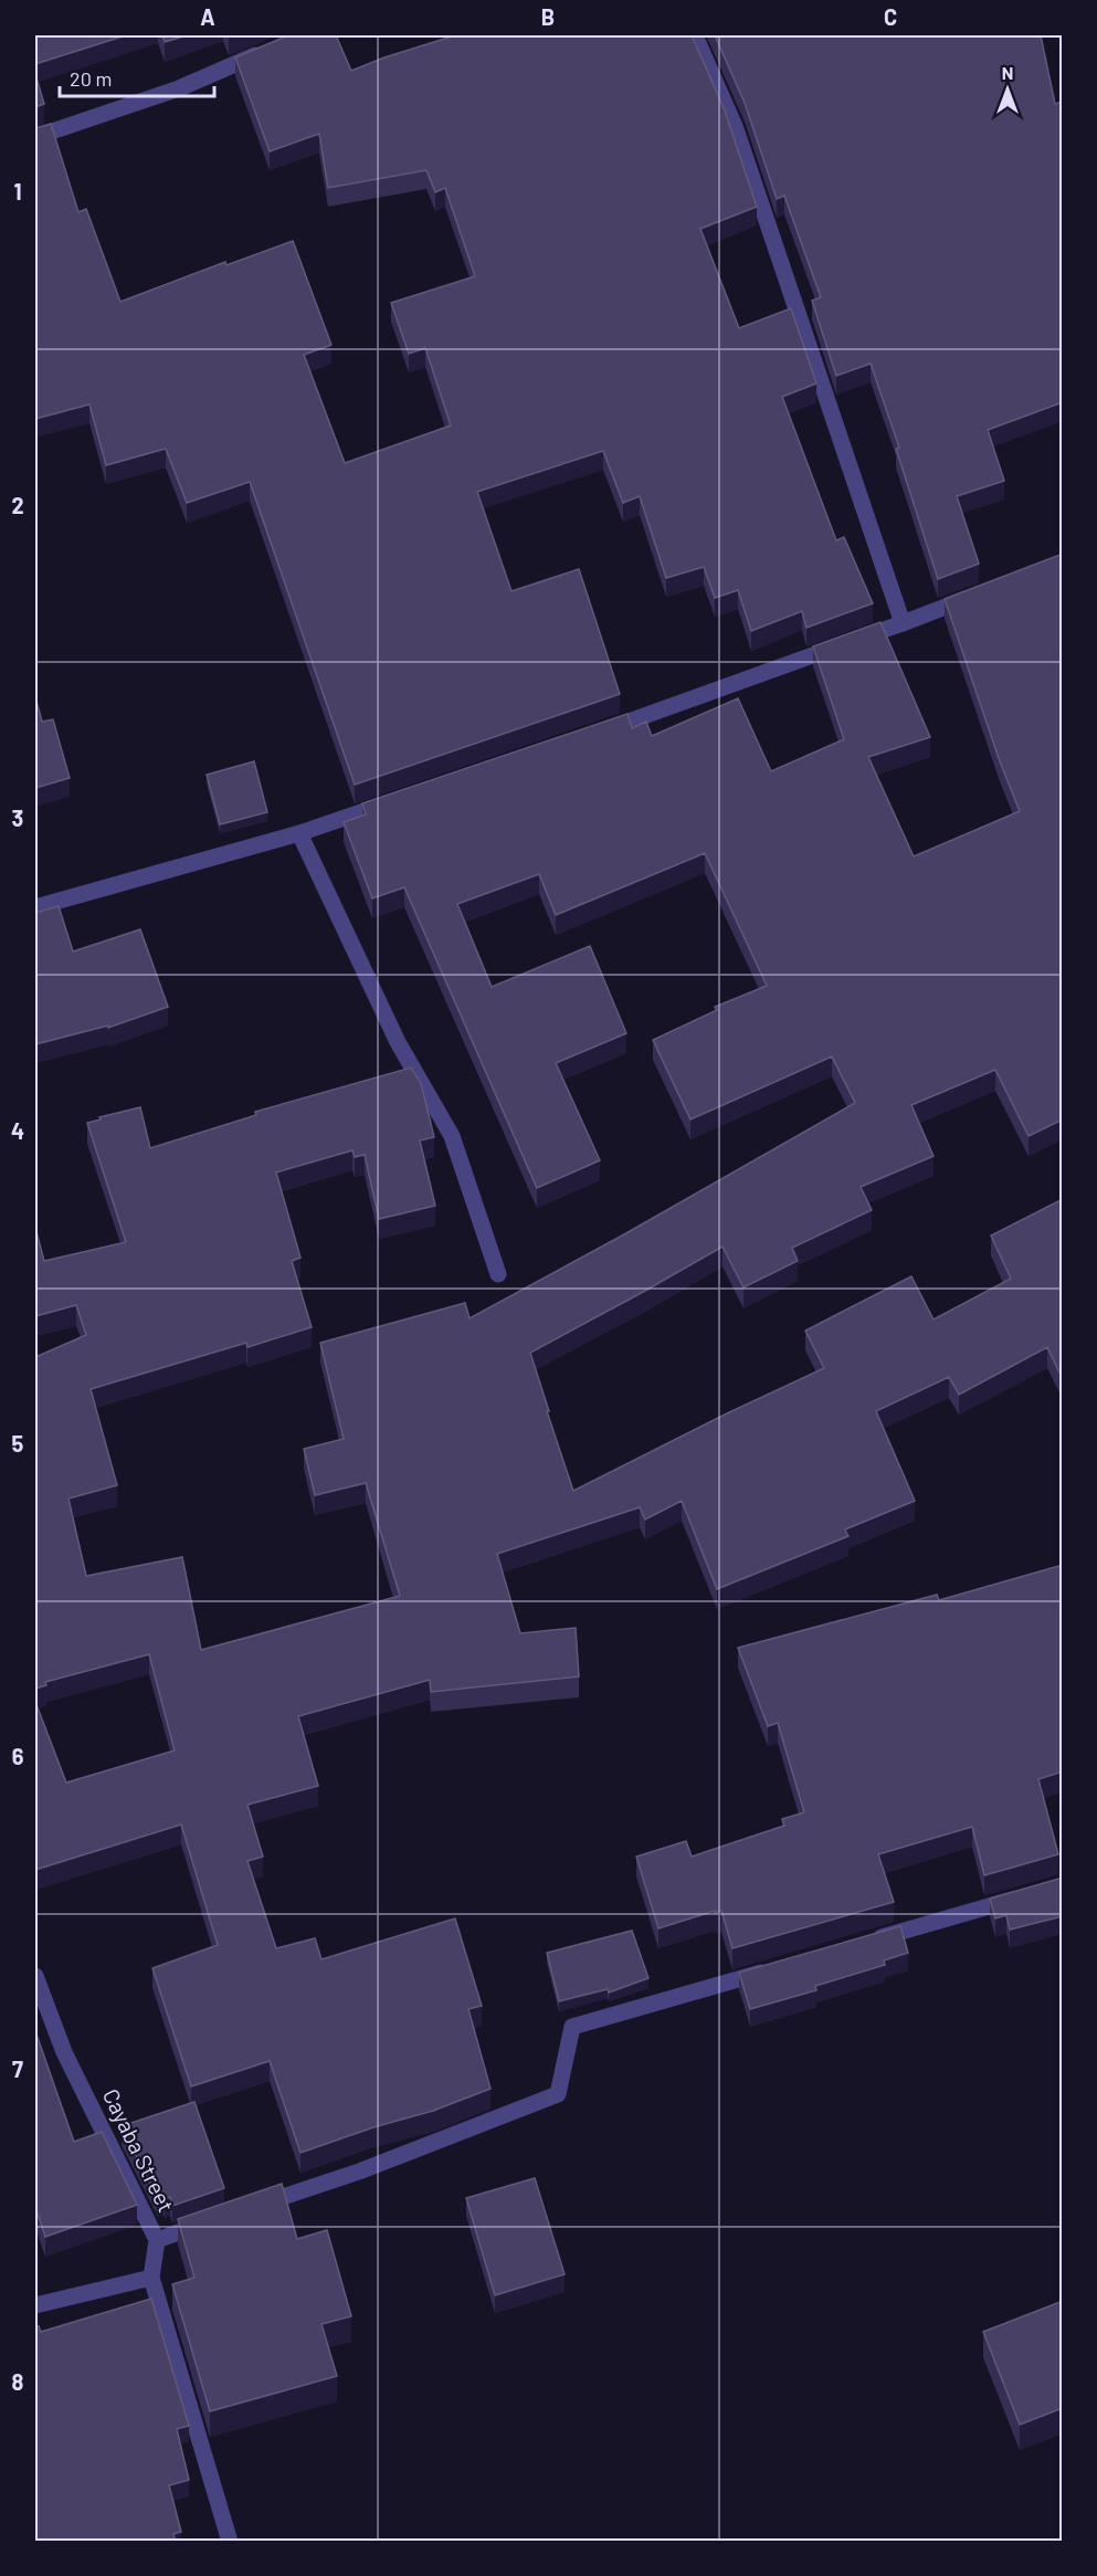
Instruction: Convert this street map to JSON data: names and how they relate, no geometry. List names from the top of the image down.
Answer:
{
  "streets": {
    "street": ["Cayaba Street"]
  },
  "scale_bar": "20 m",
  "north": "top",
  "grid": {
    "columns": ["A", "B", "C"],
    "rows": [
      "1",
      "2",
      "3",
      "4",
      "5",
      "6",
      "7",
      "8"
    ]
  }
}
